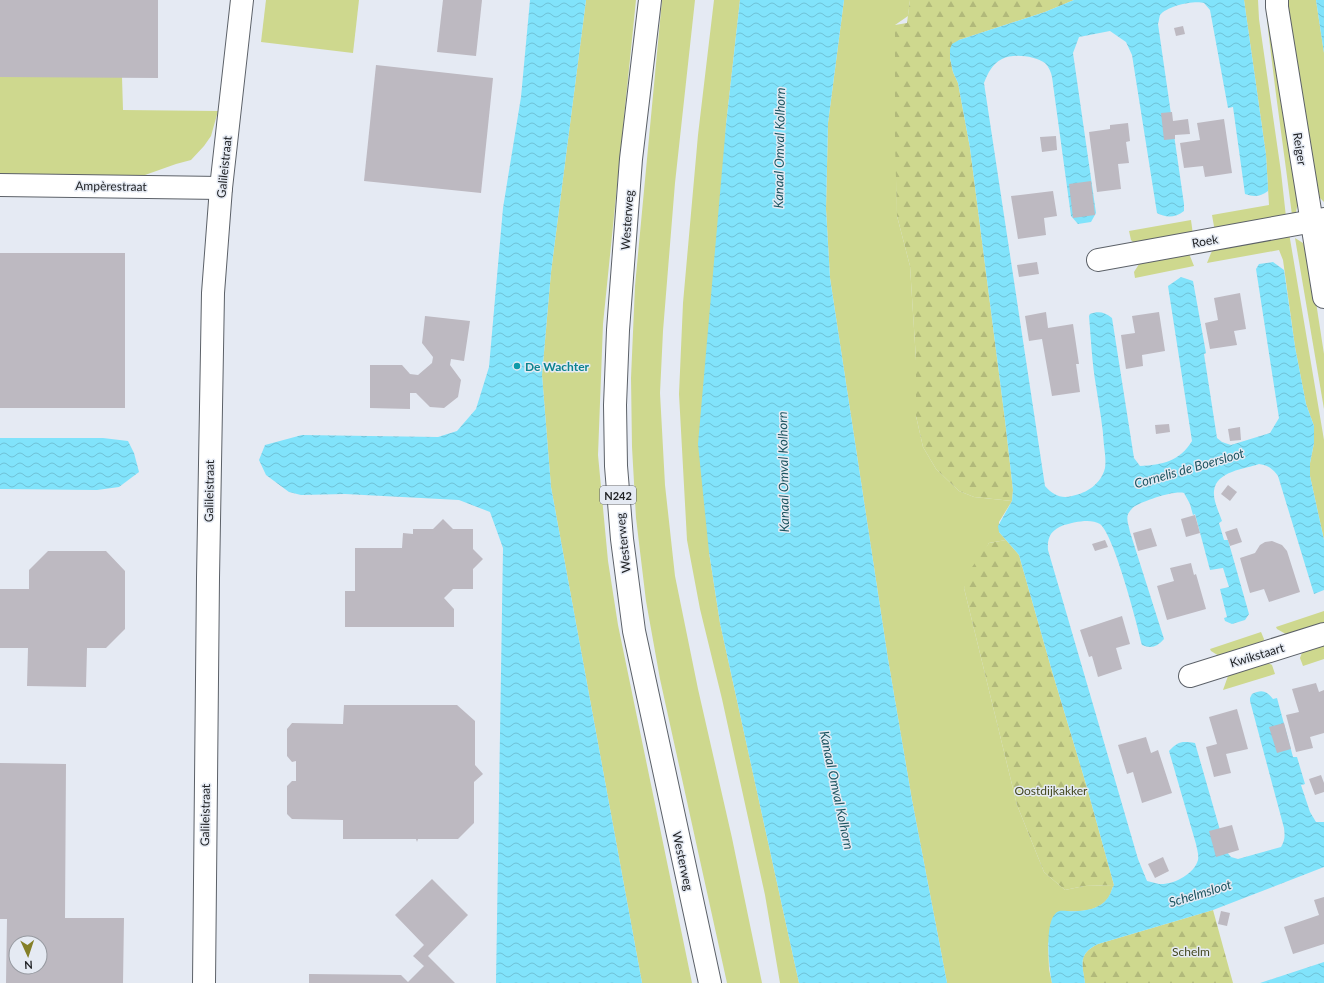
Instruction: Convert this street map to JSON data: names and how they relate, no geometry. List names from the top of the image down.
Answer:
{
  "streets": {
    "street": [
      "Reiger",
      "Galileistraat",
      "Ampèrestraat",
      "Westerweg",
      "Roek",
      "N242",
      "Kwikstaart"
    ]
  },
  "crossings": [
    ["Reiger", "Roek"],
    ["Galileistraat", "Ampèrestraat"]
  ],
  "water": ["Kanaal Omval Kolhorn", "Cornelis de Boersloot", "Schelmsloot"],
  "parks": ["Oostdijkakker", "Schelm"],
  "places": ["De Wachter"],
  "north": "bottom"
}
